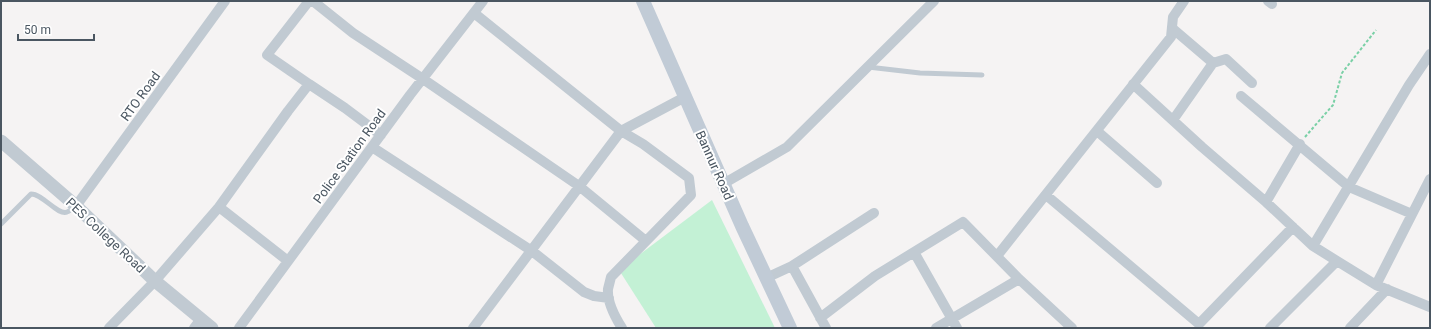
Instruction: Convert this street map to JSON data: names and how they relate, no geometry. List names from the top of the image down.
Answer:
{
  "streets": {
    "main road": ["Bannur Road"],
    "street": ["RTO Road", "Police Station Road", "PES College Road"]
  },
  "crossings": [
    ["RTO Road", "PES College Road"]
  ],
  "scale_bar": "50 m"
}
